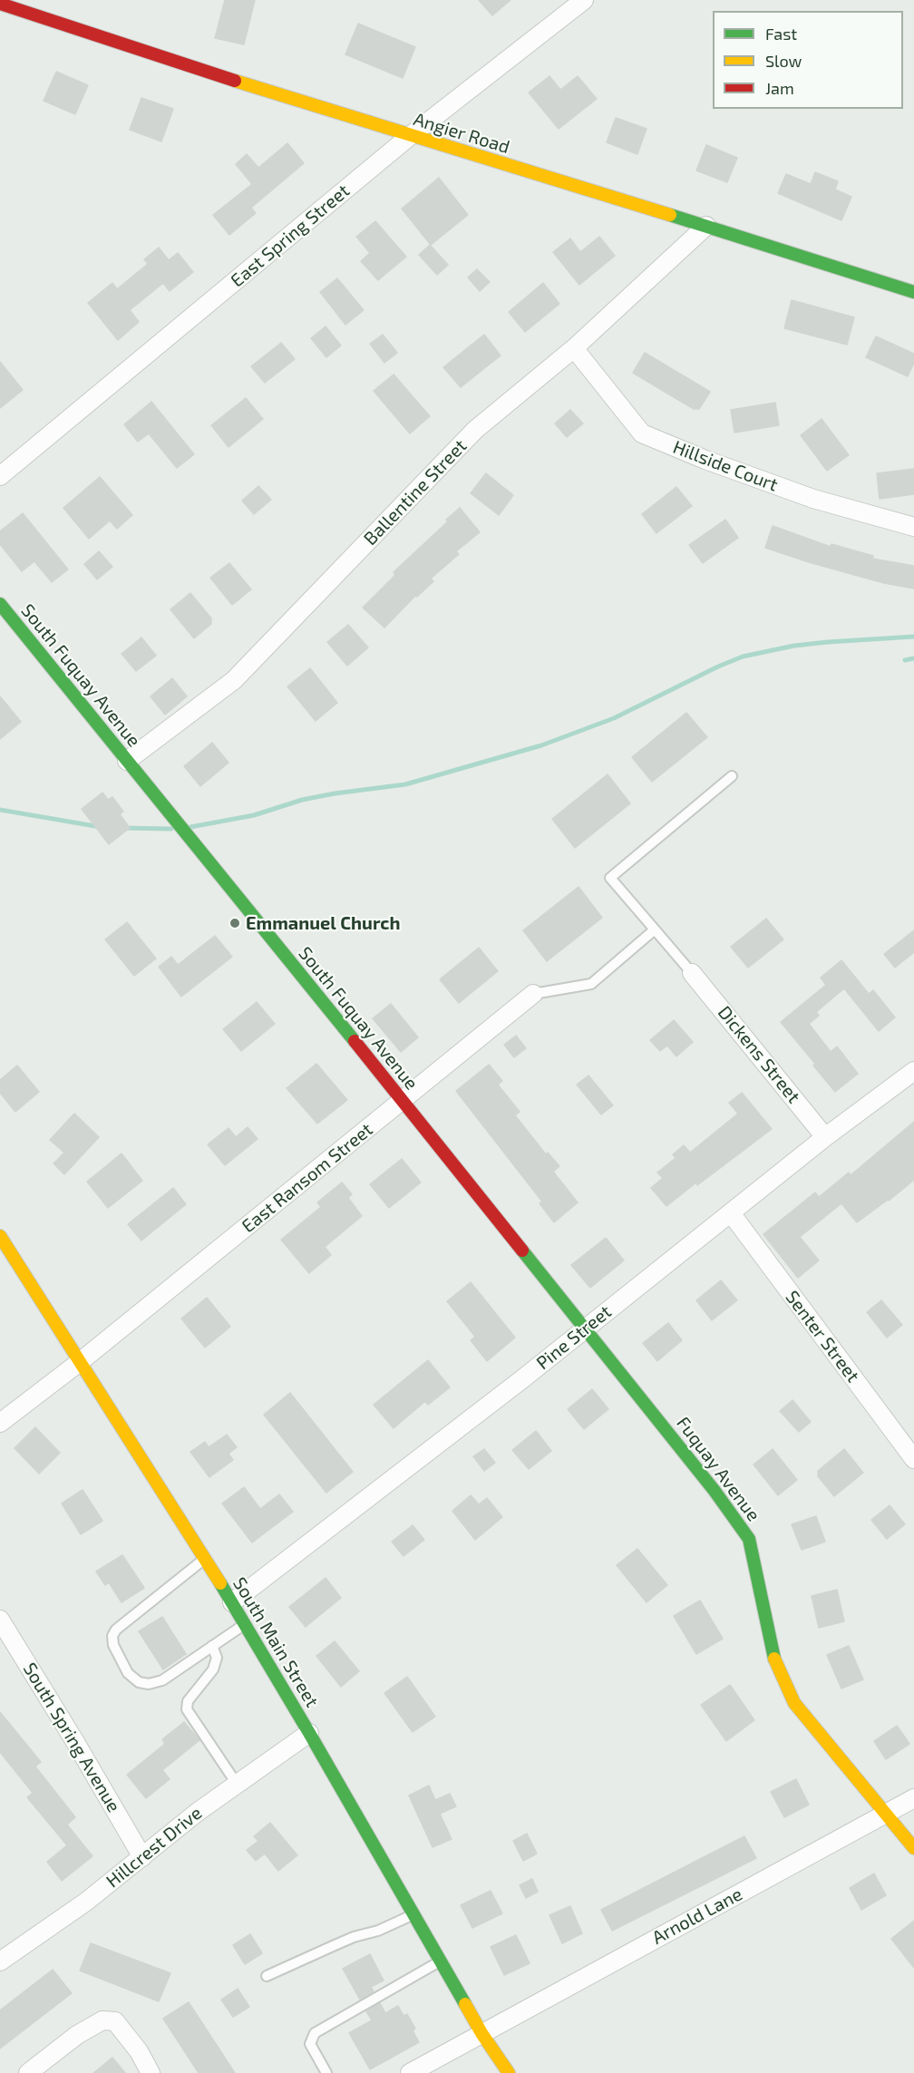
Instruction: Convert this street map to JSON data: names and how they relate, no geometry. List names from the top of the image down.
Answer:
{
  "streets": {
    "street": [
      "Angier Road",
      "East Spring Street",
      "Hillside Court",
      "Ballentine Street",
      "South Fuquay Avenue",
      "Dickens Street",
      "East Ransom Street",
      "Senter Street",
      "Pine Street",
      "Fuquay Avenue",
      "South Main Street",
      "South Spring Avenue",
      "Hillcrest Drive",
      "Arnold Lane"
    ]
  },
  "crossings": [
    ["Angier Road", "East Spring Street"],
    ["Angier Road", "Ballentine Street"],
    ["Hillside Court", "Ballentine Street"],
    ["Ballentine Street", "South Fuquay Avenue"],
    ["South Fuquay Avenue", "East Ransom Street"],
    ["South Fuquay Avenue", "Pine Street"],
    ["South Fuquay Avenue", "Fuquay Avenue"],
    ["Dickens Street", "Pine Street"],
    ["East Ransom Street", "South Main Street"],
    ["Senter Street", "Pine Street"],
    ["Pine Street", "Fuquay Avenue"],
    ["Pine Street", "South Main Street"],
    ["Fuquay Avenue", "Arnold Lane"],
    ["South Main Street", "Hillcrest Drive"],
    ["South Main Street", "Arnold Lane"],
    ["South Spring Avenue", "Hillcrest Drive"]
  ],
  "places": ["Emmanuel Church"],
  "legend": ["Fast", "Slow", "Jam"]
}
